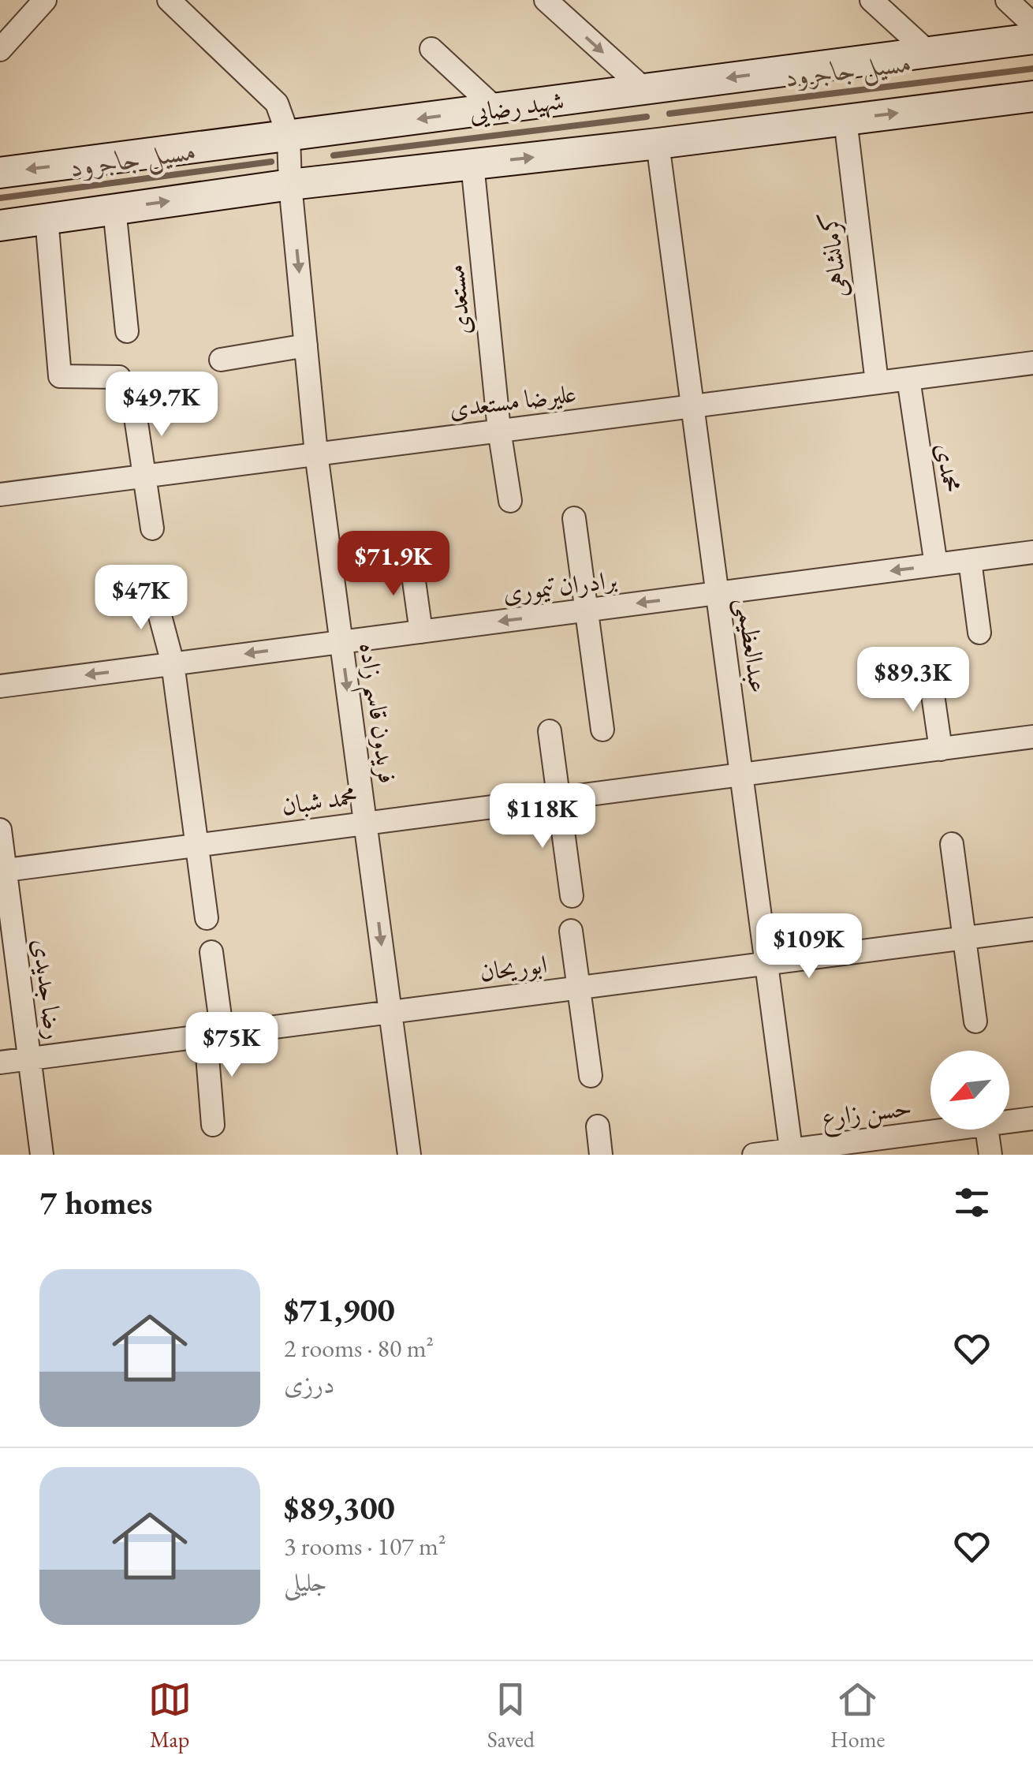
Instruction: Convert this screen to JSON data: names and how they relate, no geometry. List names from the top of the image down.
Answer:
{
  "streets": {
    "main road": ["شهید رضایی"],
    "street": [
      "کرمانشاهی",
      "مستعدی",
      "علیرضا مستعدی",
      "محمدی",
      "برادران تیموری",
      "عبدالعظیمی",
      "فریدون قاسم زاده",
      "محمد شبان",
      "ابوریحان",
      "رضا جدیدی",
      "حسن زارع"
    ]
  },
  "crossings": [
    ["شهید رضایی", "کرمانشاهی"],
    ["شهید رضایی", "مستعدی"],
    ["شهید رضایی", "عبدالعظیمی"],
    ["شهید رضایی", "فریدون قاسم زاده"],
    ["کرمانشاهی", "علیرضا مستعدی"],
    ["مستعدی", "علیرضا مستعدی"],
    ["علیرضا مستعدی", "محمدی"],
    ["علیرضا مستعدی", "عبدالعظیمی"],
    ["علیرضا مستعدی", "فریدون قاسم زاده"],
    ["محمدی", "برادران تیموری"],
    ["برادران تیموری", "عبدالعظیمی"],
    ["برادران تیموری", "فریدون قاسم زاده"],
    ["عبدالعظیمی", "محمد شبان"],
    ["عبدالعظیمی", "ابوریحان"],
    ["عبدالعظیمی", "حسن زارع"],
    ["فریدون قاسم زاده", "محمد شبان"],
    ["فریدون قاسم زاده", "ابوریحان"],
    ["محمد شبان", "رضا جدیدی"],
    ["ابوریحان", "رضا جدیدی"]
  ],
  "one_way": ["برادران تیموری"],
  "water": ["مسیل جاجرود"],
  "north": "bottom left",
  "page": {
    "price": [
      "$49.7K",
      "$71.9K",
      "$47K",
      "$89.3K",
      "$118K",
      "$109K",
      "$75K"
    ],
    "heading": "7 homes",
    "list": [
      {
        "name": "$71,900",
        "note": "2 rooms · 80 m² · درزی"
      },
      {
        "name": "$89,300",
        "note": "3 rooms · 107 m² · جلیلی"
      }
    ],
    "tabs": ["Map", "Saved", "Home"]
  }
}
